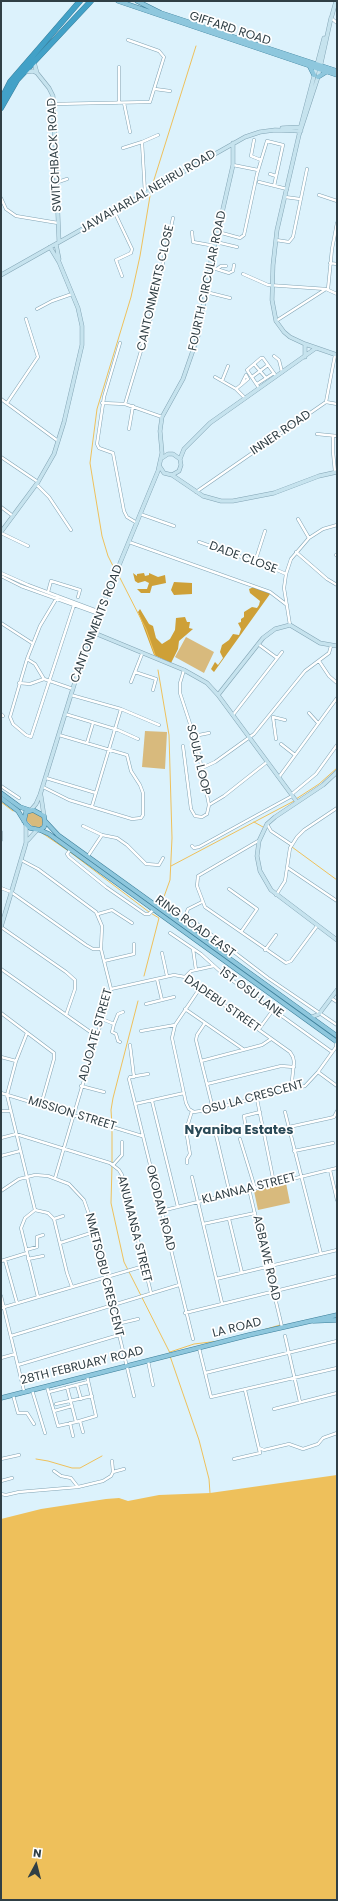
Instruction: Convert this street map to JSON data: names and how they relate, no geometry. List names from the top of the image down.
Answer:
{
  "streets": {
    "main road": [
      "GIFFARD ROAD",
      "RING ROAD EAST",
      "LA ROAD",
      "28TH FEBRUARY ROAD"
    ],
    "street": [
      "SWITCHBACK ROAD",
      "JAWAHARLAL NEHRU ROAD",
      "FOURTH CIRCULAR ROAD",
      "CANTONMENTS CLOSE",
      "INNER ROAD",
      "DADE CLOSE",
      "CANTONMENTS ROAD",
      "SOULA LOOP",
      "1ST OSU LANE",
      "DADEBU STREET",
      "ADJOATE STREET",
      "OSU LA CRESCENT",
      "MISSION STREET",
      "KLANNAA STREET",
      "OKODAN ROAD",
      "ANUMANSA STREET",
      "AGBAWE ROAD",
      "NMETSOBU CRESCENT"
    ]
  },
  "crossings": [
    ["SWITCHBACK ROAD", "JAWAHARLAL NEHRU ROAD"],
    ["JAWAHARLAL NEHRU ROAD", "FOURTH CIRCULAR ROAD"],
    ["FOURTH CIRCULAR ROAD", "CANTONMENTS ROAD"],
    ["CANTONMENTS ROAD", "RING ROAD EAST"],
    ["RING ROAD EAST", "OSU LA CRESCENT"],
    ["1ST OSU LANE", "OSU LA CRESCENT"],
    ["DADEBU STREET", "ADJOATE STREET"],
    ["DADEBU STREET", "OSU LA CRESCENT"],
    ["ADJOATE STREET", "MISSION STREET"],
    ["ADJOATE STREET", "ANUMANSA STREET"],
    ["ADJOATE STREET", "NMETSOBU CRESCENT"],
    ["MISSION STREET", "OKODAN ROAD"],
    ["KLANNAA STREET", "OKODAN ROAD"],
    ["KLANNAA STREET", "AGBAWE ROAD"],
    ["AGBAWE ROAD", "LA ROAD"],
    ["NMETSOBU CRESCENT", "28TH FEBRUARY ROAD"],
    ["LA ROAD", "28TH FEBRUARY ROAD"]
  ],
  "districts": ["Nyaniba Estates"],
  "north": "top"
}
